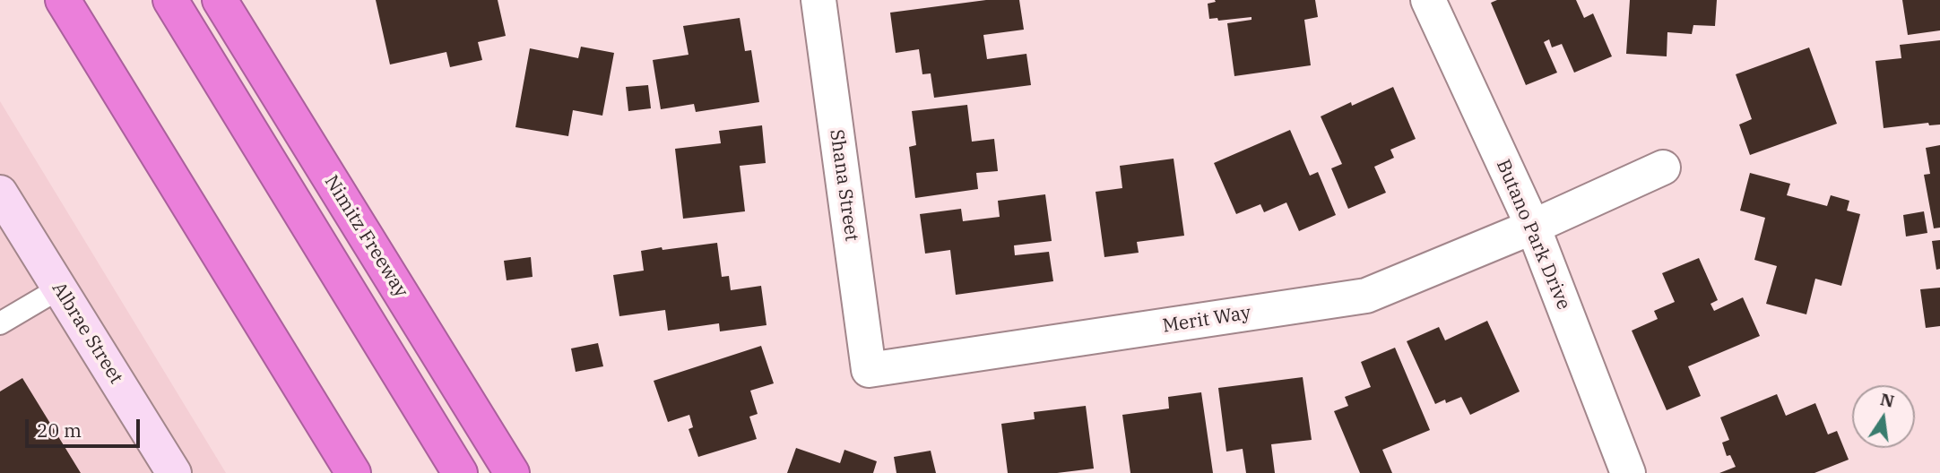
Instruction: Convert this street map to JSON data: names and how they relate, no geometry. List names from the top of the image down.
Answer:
{
  "streets": {
    "highway": ["Nimitz Freeway"],
    "street": [
      "Shana Street",
      "Butano Park Drive",
      "Merit Way",
      "Albrae Street"
    ]
  },
  "crossings": [
    ["Shana Street", "Merit Way"],
    ["Butano Park Drive", "Merit Way"]
  ],
  "scale_bar": "20 m",
  "north": "top"
}
